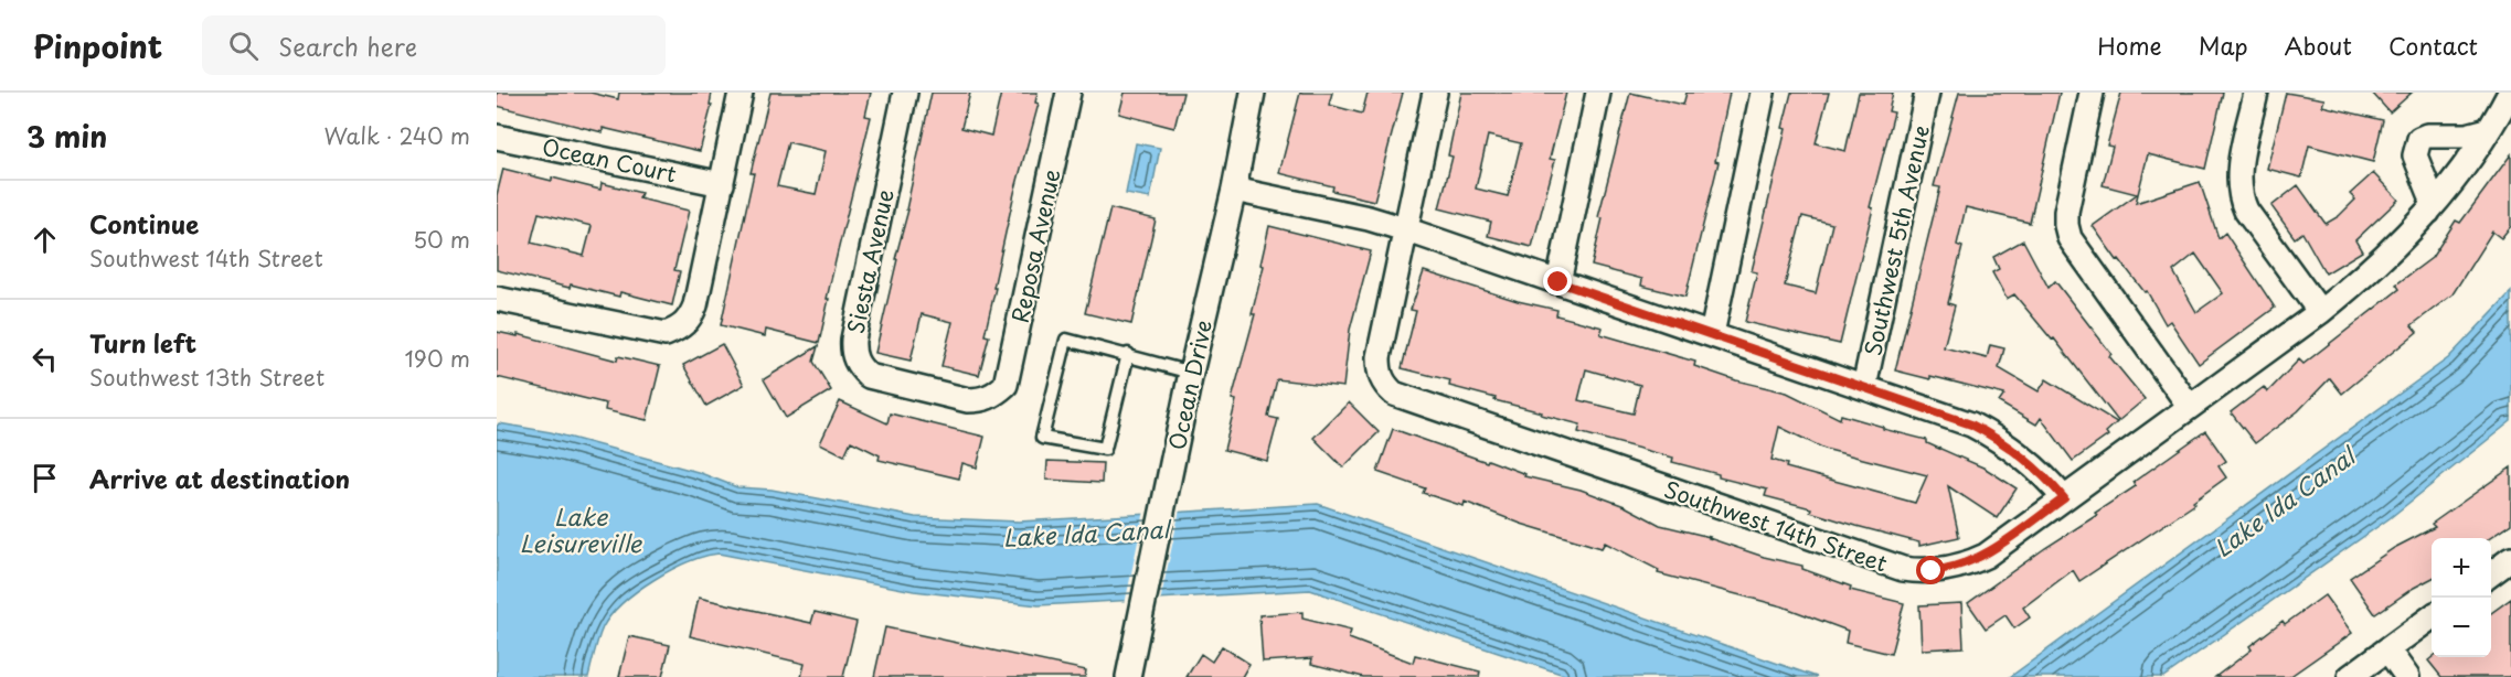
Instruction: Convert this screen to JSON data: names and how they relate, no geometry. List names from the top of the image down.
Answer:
{
  "streets": {
    "street": [
      "Ocean Court",
      "Southwest 5th Avenue",
      "Reposa Avenue",
      "Siesta Avenue",
      "Ocean Drive",
      "Southwest 14th Street"
    ]
  },
  "crossings": [
    ["Reposa Avenue", "Siesta Avenue"]
  ],
  "water": ["Lake Ida Canal", "Lake Leisureville"],
  "page": {
    "header": "Pinpoint",
    "search": "Search here",
    "nav": [
      "Home",
      "Map",
      "About",
      "Contact"
    ],
    "heading": ["3 min", "Walk · 240 m"],
    "list": [
      ["Continue", "Southwest 14th Street", "50 m"],
      ["Turn left", "Southwest 13th Street", "190 m"],
      "Arrive at destination"
    ],
    "map_buttons": ["+", "−"]
  }
}
